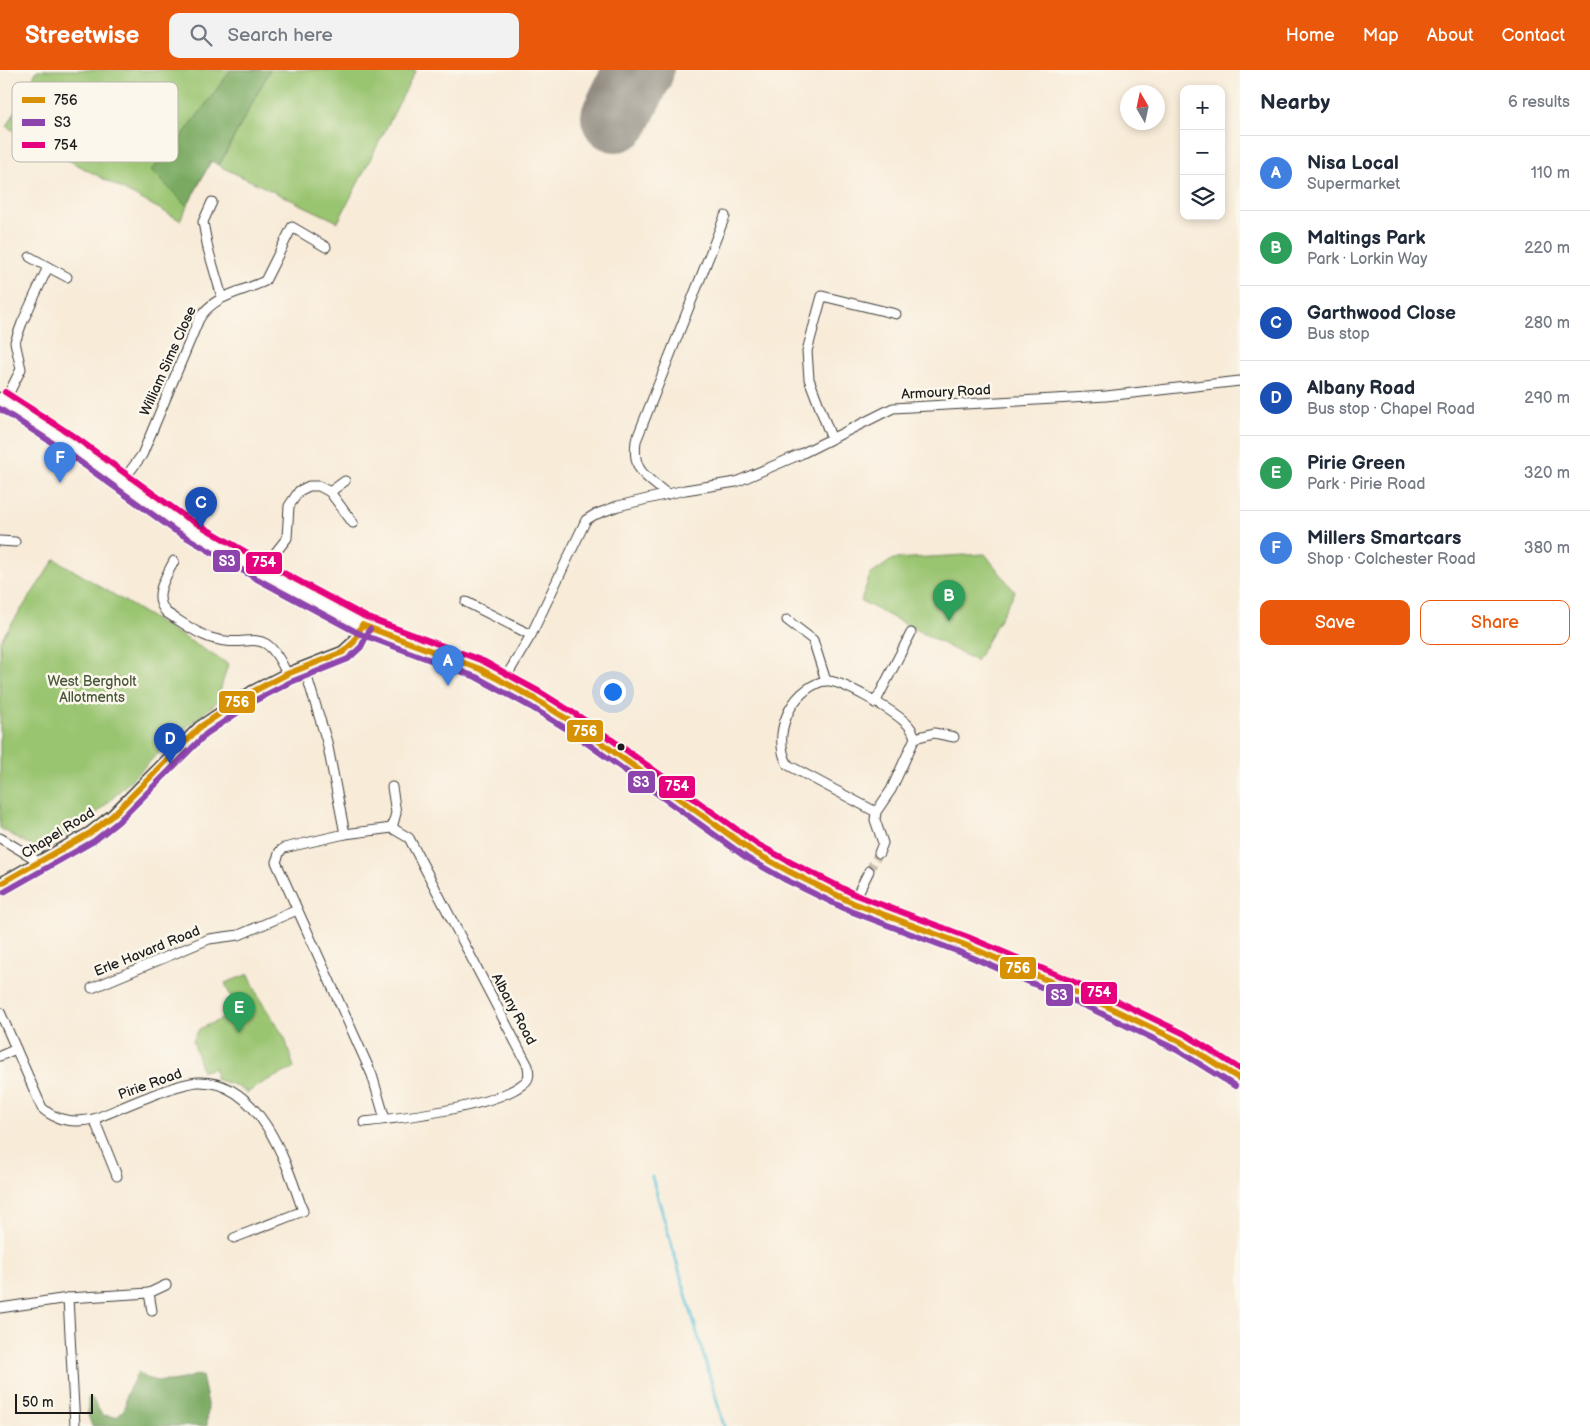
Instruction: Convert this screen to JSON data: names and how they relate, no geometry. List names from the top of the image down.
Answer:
{
  "streets": {
    "street": [
      "William Sims Close",
      "Armoury Road",
      "Chapel Road",
      "Erle Havard Road",
      "Albany Road",
      "Pirie Road"
    ]
  },
  "parks": ["West Bergholt Allotments"],
  "lines": ["transit line 754", "transit line S3", "transit line 756"],
  "legend": ["756", "S3", "754"],
  "scale_bar": "50 m",
  "north": "top",
  "page": {
    "header": "Streetwise",
    "search": "Search here",
    "nav": [
      "Home",
      "Map",
      "About",
      "Contact"
    ],
    "heading": ["Nearby", "6 results"],
    "map_buttons": ["+", "−"],
    "list": [
      {
        "mark": "A",
        "name": "Nisa Local",
        "note": "Supermarket",
        "value": "110 m"
      },
      {
        "mark": "B",
        "name": "Maltings Park",
        "note": "Park · Lorkin Way",
        "value": "220 m"
      },
      {
        "mark": "C",
        "name": "Garthwood Close",
        "note": "Bus stop",
        "value": "280 m"
      },
      {
        "mark": "D",
        "name": "Albany Road",
        "note": "Bus stop · Chapel Road",
        "value": "290 m"
      },
      {
        "mark": "E",
        "name": "Pirie Green",
        "note": "Park · Pirie Road",
        "value": "320 m"
      },
      {
        "mark": "F",
        "name": "Millers Smartcars",
        "note": "Shop · Colchester Road",
        "value": "380 m"
      }
    ],
    "pins": [
      "F",
      "C",
      "B",
      "A",
      "D",
      "E"
    ],
    "buttons": ["Save", "Share"],
    "scale": "50 m"
  }
}
